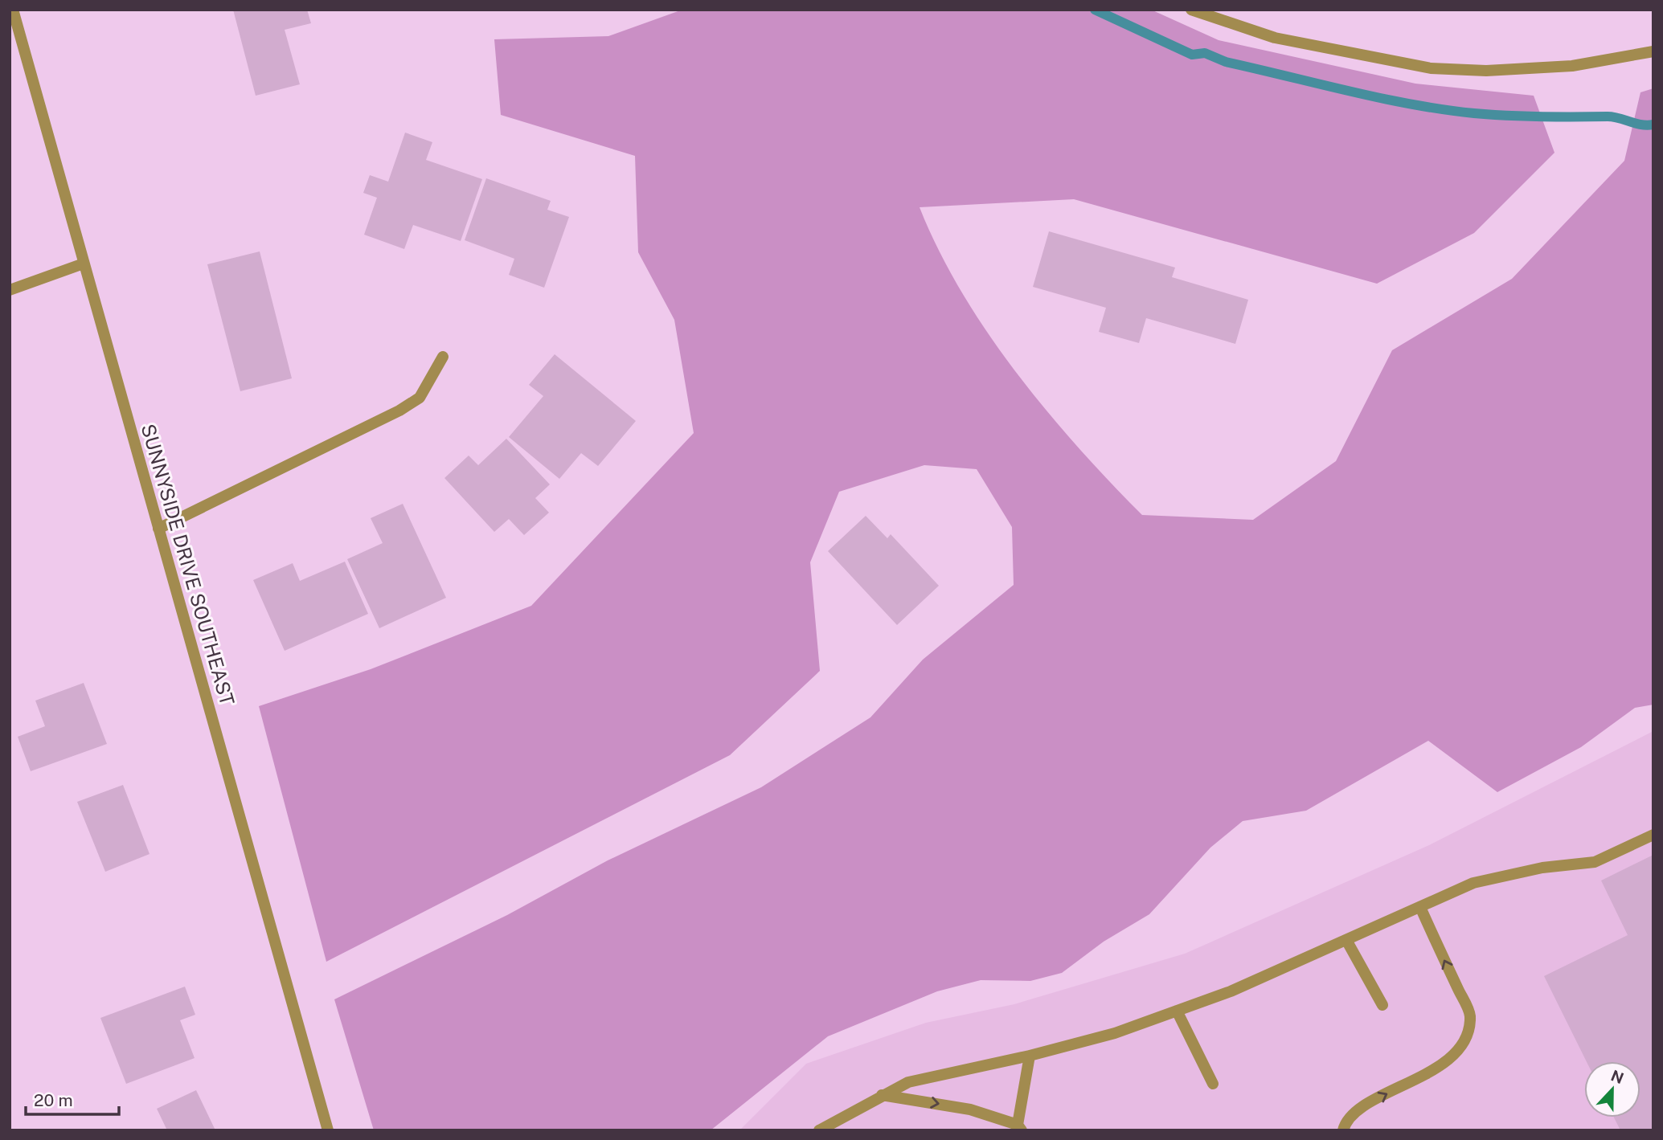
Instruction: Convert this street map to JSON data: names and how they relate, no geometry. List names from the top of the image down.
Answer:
{
  "streets": {
    "street": ["SUNNYSIDE DRIVE SOUTHEAST"]
  },
  "scale_bar": "20 m",
  "north": "top"
}
